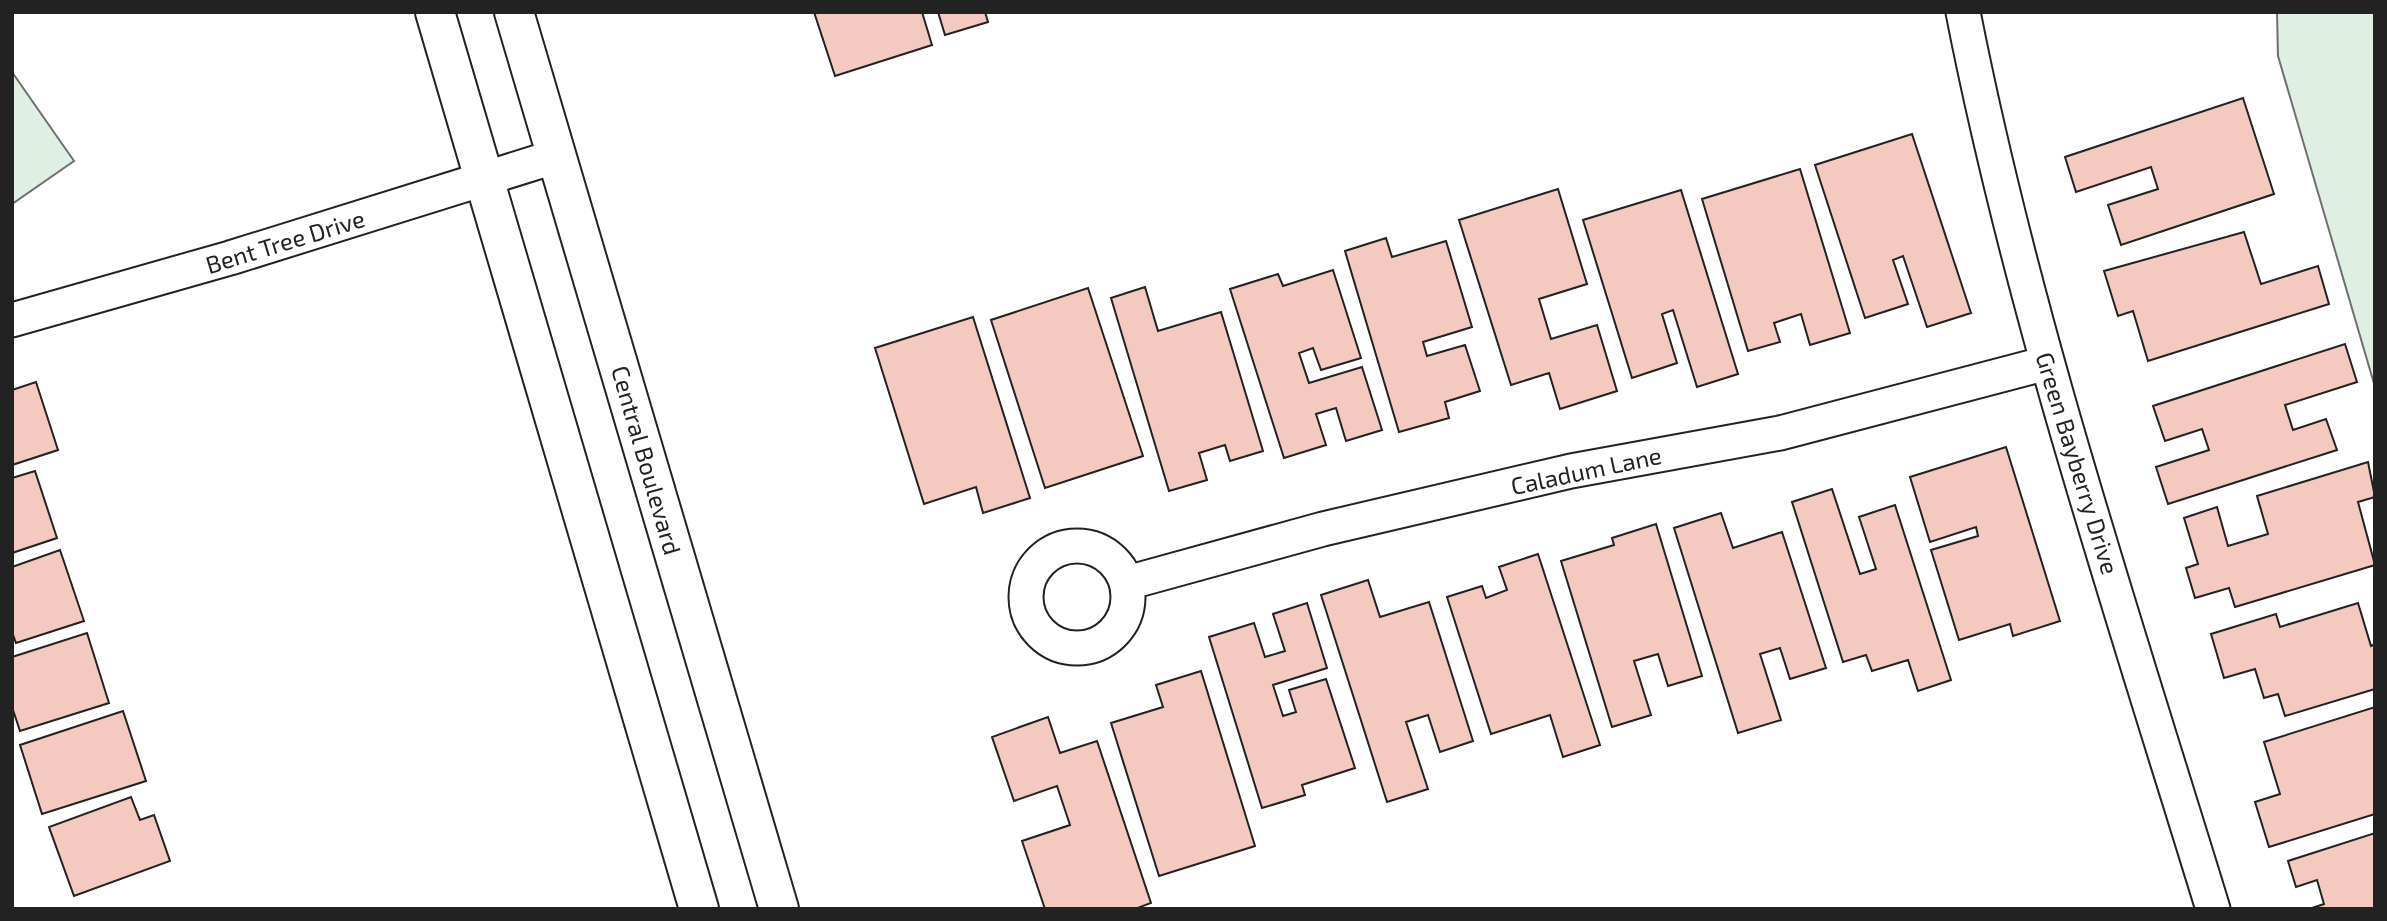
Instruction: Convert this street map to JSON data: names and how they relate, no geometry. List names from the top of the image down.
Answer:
{
  "streets": {
    "street": [
      "Bent Tree Drive",
      "Central Boulevard",
      "Green Bayberry Drive",
      "Caladum Lane"
    ]
  },
  "crossings": [
    ["Bent Tree Drive", "Central Boulevard"],
    ["Green Bayberry Drive", "Caladum Lane"]
  ]
}
